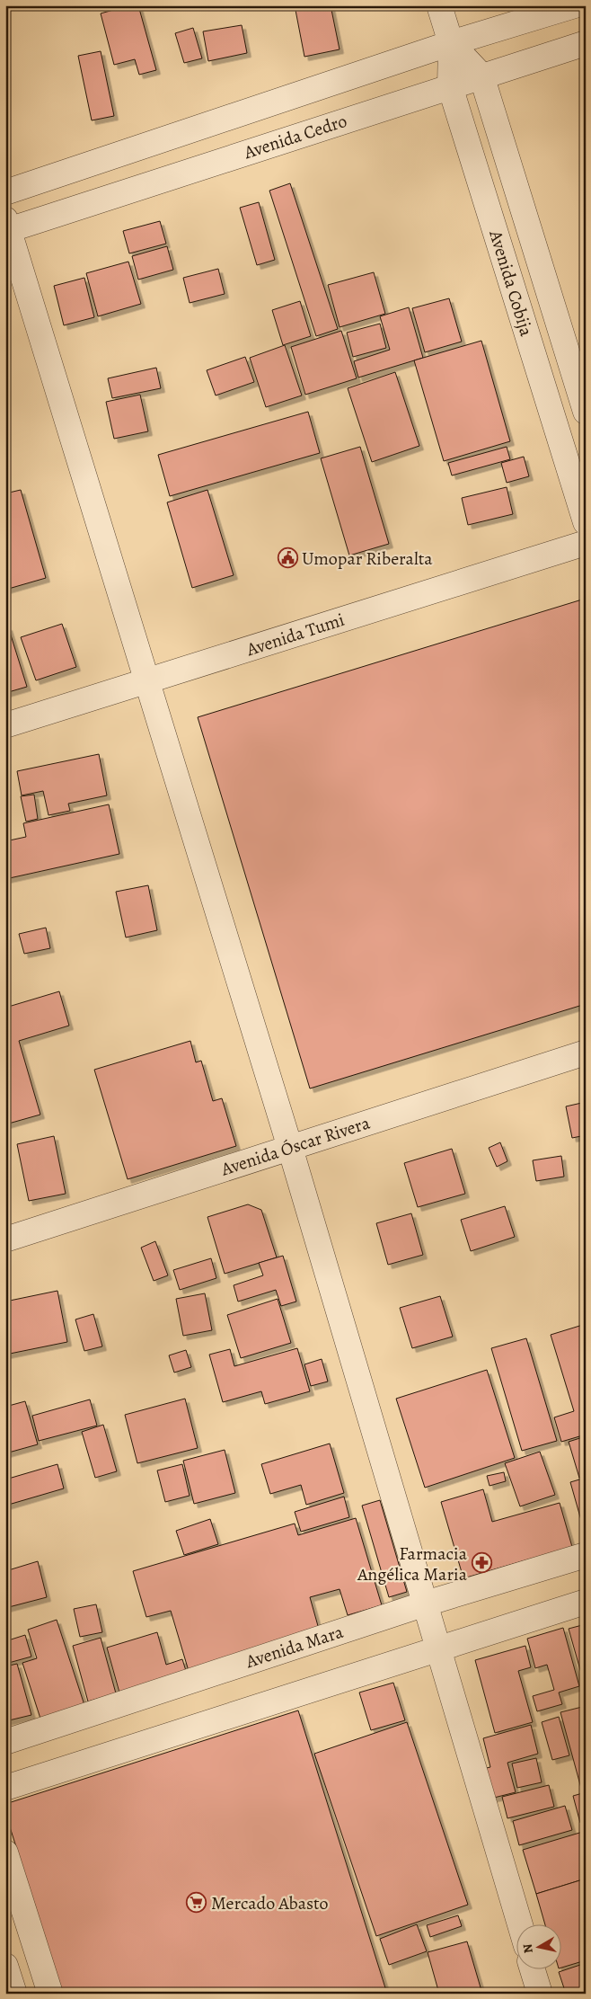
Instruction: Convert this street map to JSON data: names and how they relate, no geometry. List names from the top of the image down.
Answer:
{
  "streets": {
    "street": [
      "Avenida Cedro",
      "Avenida Cobija",
      "Avenida Tumi",
      "Avenida Óscar Rivera",
      "Avenida Mara"
    ]
  },
  "crossings": [
    ["Avenida Cedro", "Avenida Cobija"]
  ],
  "places": {
    "public building": ["Umopar Riberalta"],
    "pharmacy": ["Farmacia Angélica Maria"],
    "supermarket": ["Mercado Abasto"]
  },
  "north": "left"
}
